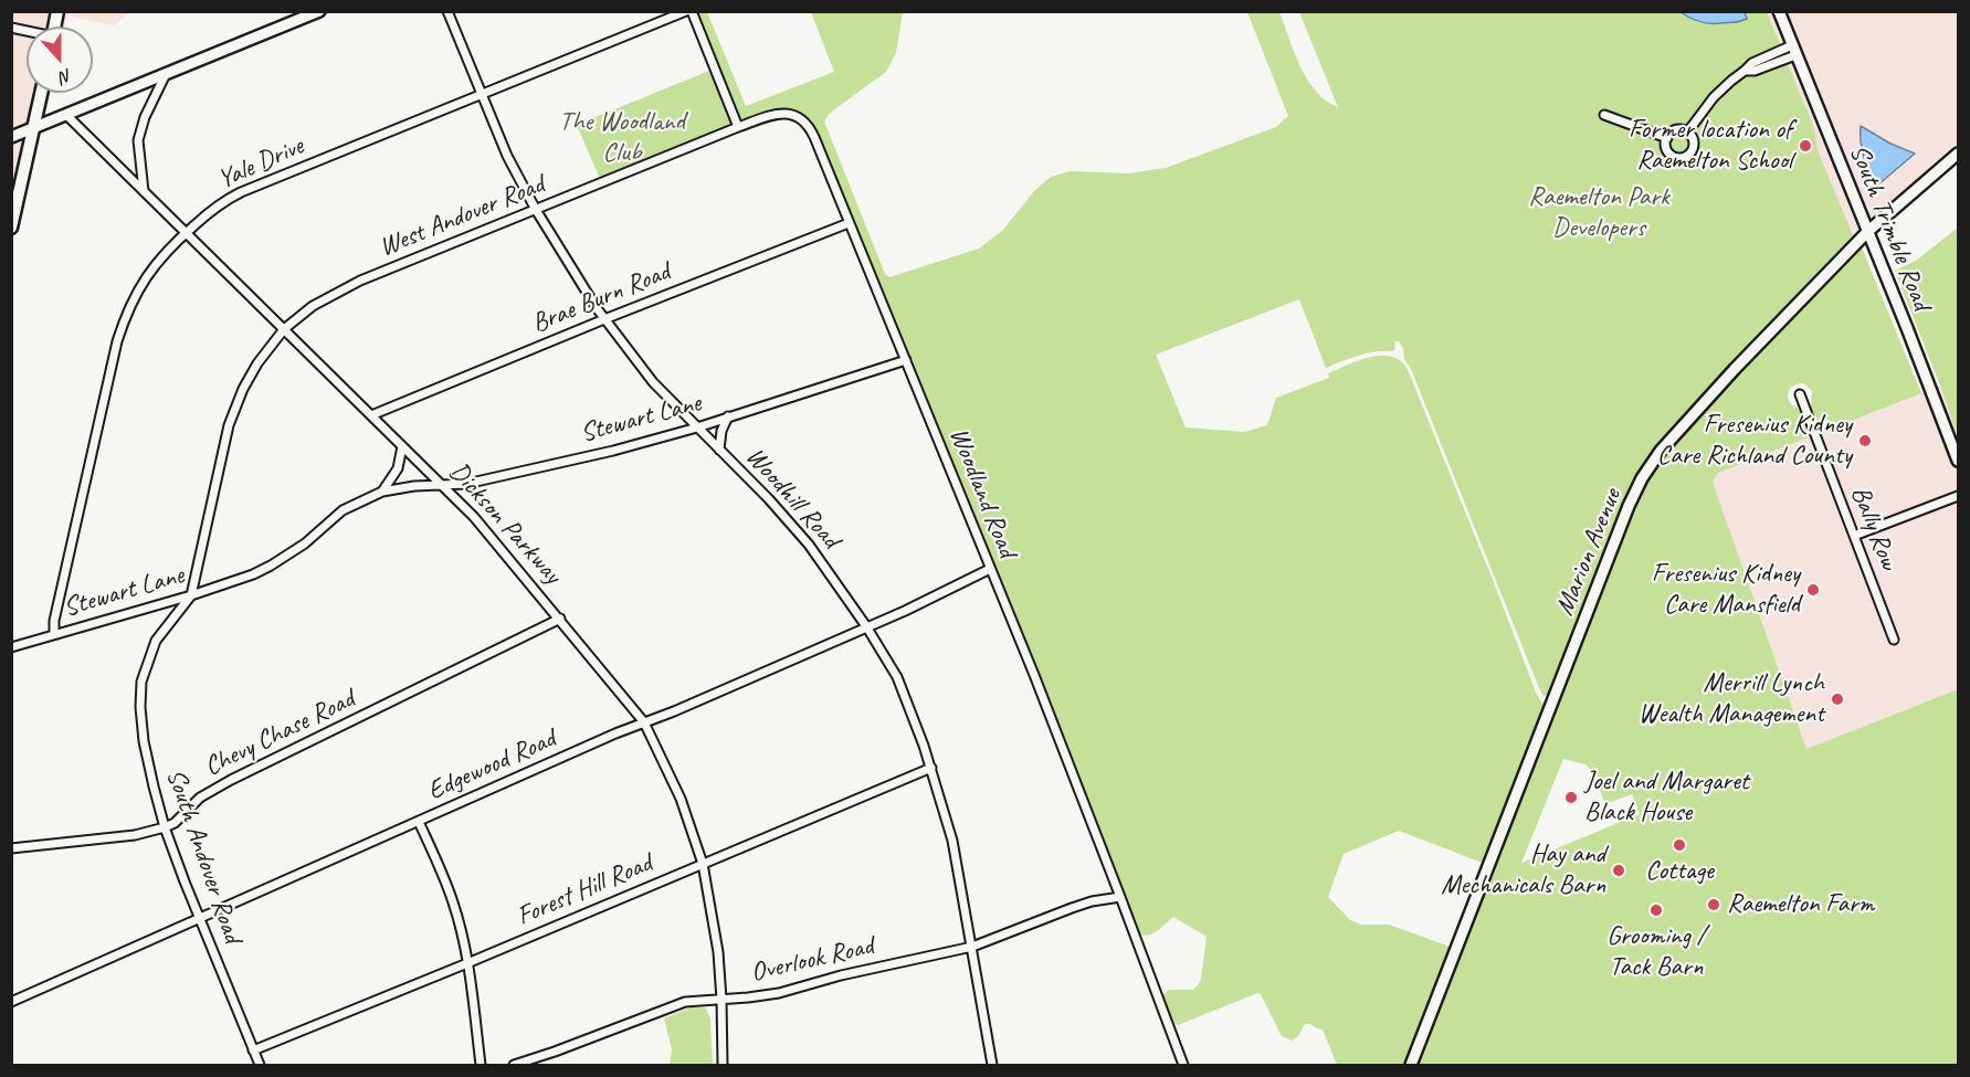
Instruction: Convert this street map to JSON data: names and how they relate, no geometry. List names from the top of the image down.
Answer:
{
  "streets": {
    "street": [
      "Yale Drive",
      "West Andover Road",
      "South Trimble Road",
      "Brae Burn Road",
      "Stewart Lane",
      "Woodland Road",
      "Woodhill Road",
      "Dickson Parkway",
      "Bally Row",
      "Marion Avenue",
      "Chevy Chase Road",
      "Edgewood Road",
      "South Andover Road",
      "Forest Hill Road",
      "Overlook Road"
    ]
  },
  "crossings": [
    ["Yale Drive", "Stewart Lane"],
    ["Yale Drive", "Woodhill Road"],
    ["Yale Drive", "Dickson Parkway"],
    ["West Andover Road", "Woodland Road"],
    ["West Andover Road", "Woodhill Road"],
    ["West Andover Road", "Dickson Parkway"],
    ["West Andover Road", "South Andover Road"],
    ["South Trimble Road", "Marion Avenue"],
    ["Brae Burn Road", "Woodland Road"],
    ["Brae Burn Road", "Woodhill Road"],
    ["Brae Burn Road", "Dickson Parkway"],
    ["Stewart Lane", "Woodland Road"],
    ["Stewart Lane", "Woodhill Road"],
    ["Stewart Lane", "Dickson Parkway"],
    ["Stewart Lane", "South Andover Road"],
    ["Woodland Road", "Edgewood Road"],
    ["Woodland Road", "Overlook Road"],
    ["Woodhill Road", "Edgewood Road"],
    ["Woodhill Road", "Forest Hill Road"],
    ["Woodhill Road", "Overlook Road"],
    ["Dickson Parkway", "Chevy Chase Road"],
    ["Dickson Parkway", "Edgewood Road"],
    ["Dickson Parkway", "South Andover Road"],
    ["Dickson Parkway", "Forest Hill Road"],
    ["Dickson Parkway", "Overlook Road"],
    ["Chevy Chase Road", "South Andover Road"],
    ["Edgewood Road", "South Andover Road"],
    ["South Andover Road", "Forest Hill Road"]
  ],
  "parks": ["The Woodland Club", "Raemelton Park Developers"],
  "places": [
    "Former location of Raemelton School",
    "Fresenius Kidney Care Richland County",
    "Fresenius Kidney Care Mansfield",
    "Merrill Lynch Wealth Management",
    "Joel and Margaret Black House",
    "Cottage",
    "Hay and Mechanicals Barn",
    "Raemelton Farm",
    "Grooming / Tack Barn"
  ],
  "north": "bottom"
}
